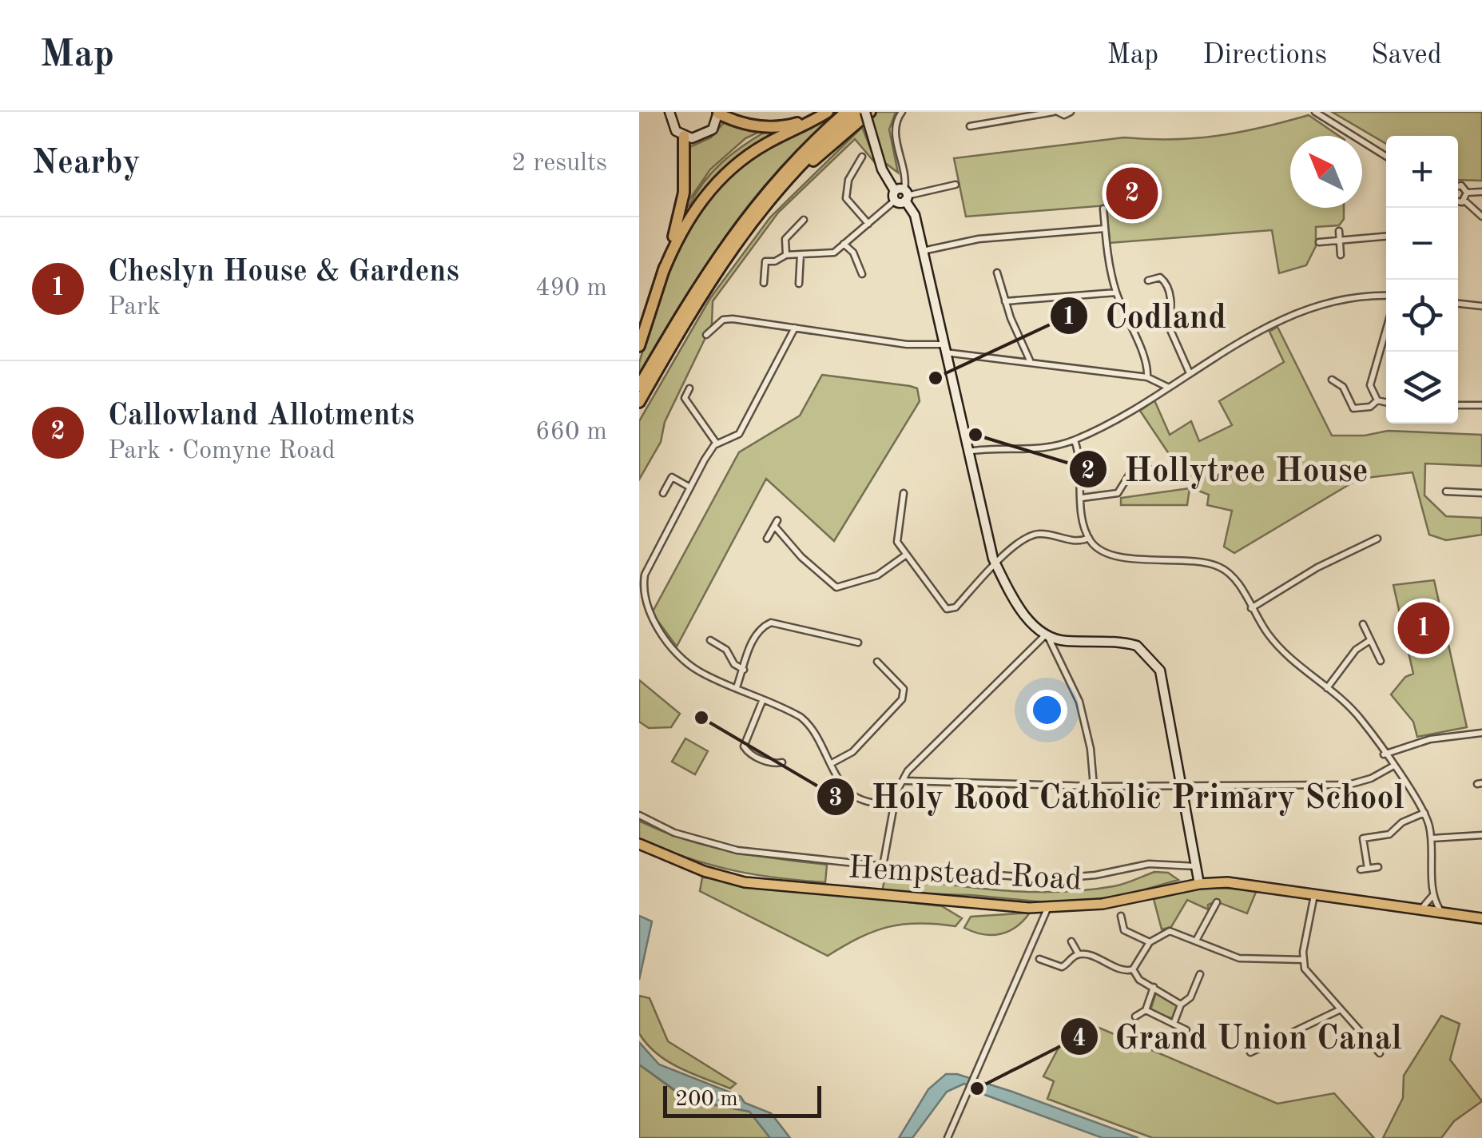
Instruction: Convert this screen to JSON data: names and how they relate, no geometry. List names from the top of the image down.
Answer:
{
  "streets": {
    "main road": ["Hempstead Road"]
  },
  "places": [
    "Codland",
    "Hollytree House",
    "Holy Rood Catholic Primary School",
    "Grand Union Canal"
  ],
  "scale_bar": "200 m",
  "north": "top left",
  "page": {
    "header": "Map",
    "nav": ["Map", "Directions", "Saved"],
    "heading": ["Nearby", "2 results"],
    "map_buttons": ["+", "−"],
    "pins": ["2", "1"],
    "list": [
      {
        "mark": "1",
        "name": "Cheslyn House & Gardens",
        "note": "Park",
        "value": "490 m"
      },
      {
        "mark": "2",
        "name": "Callowland Allotments",
        "note": "Park · Comyne Road",
        "value": "660 m"
      }
    ],
    "scale": "200 m"
  }
}
